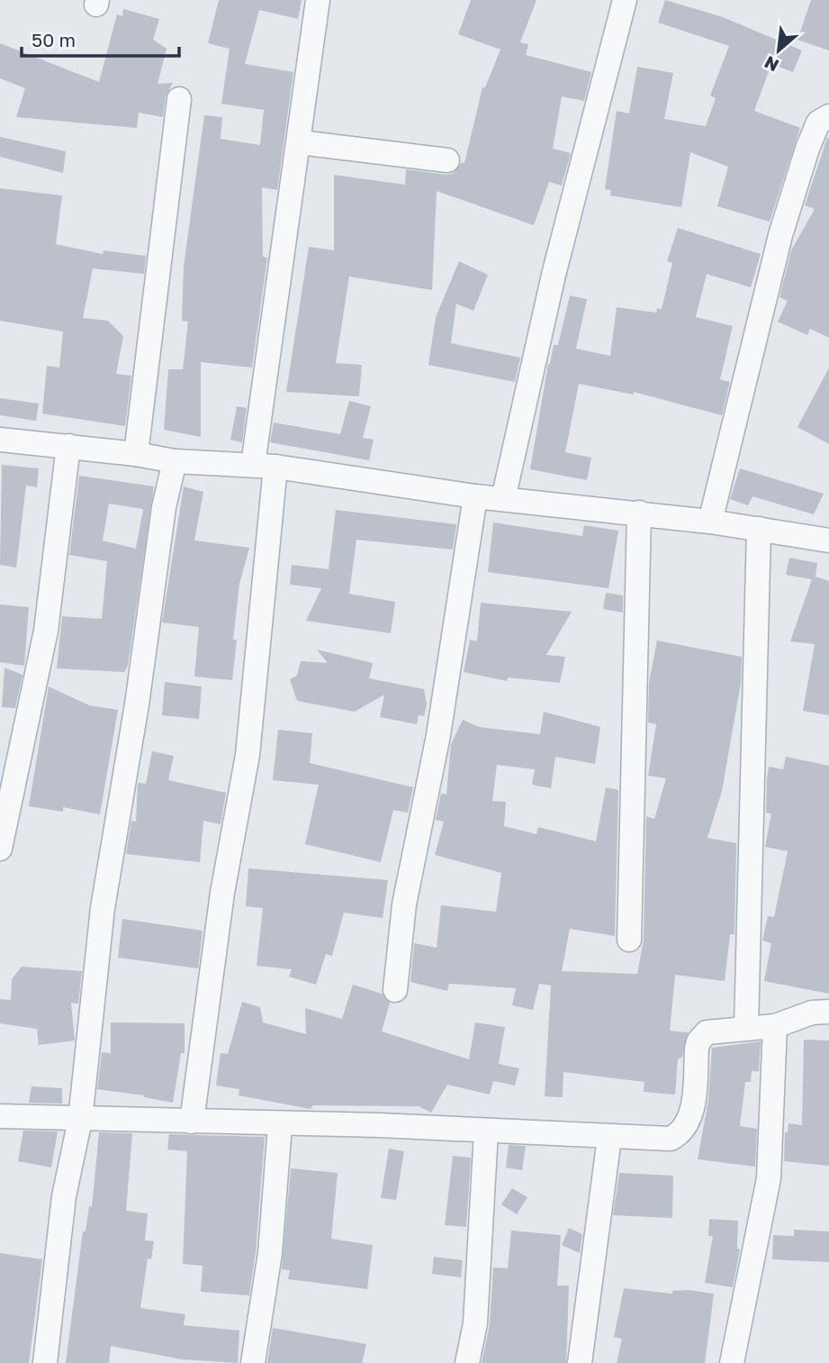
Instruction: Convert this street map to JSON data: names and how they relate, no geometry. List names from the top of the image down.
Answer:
{
  "scale_bar": "50 m",
  "north": "bottom left"
}
